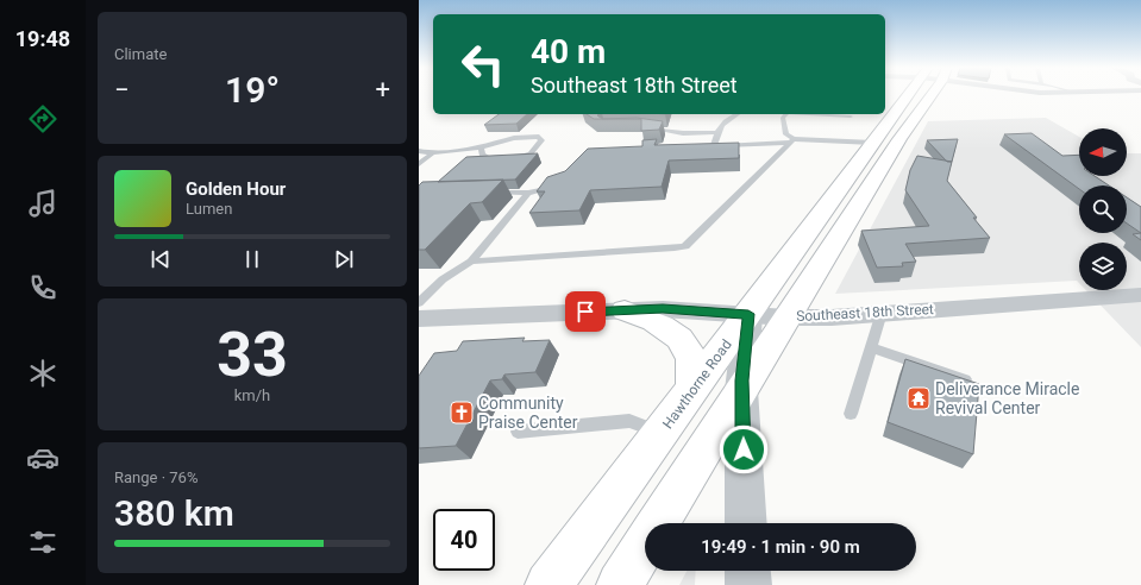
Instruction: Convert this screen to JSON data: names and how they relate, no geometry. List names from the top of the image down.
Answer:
{
  "streets": {
    "highway": ["Hawthorne Road"],
    "street": ["Southeast 18th Street"]
  },
  "crossings": [
    ["Southeast 18th Street", "Hawthorne Road"]
  ],
  "places": {
    "temple": ["Deliverance Miracle Revival Center"],
    "church": ["Community Praise Center"]
  },
  "north": "left",
  "page": {
    "tabs": "19:48",
    "tile": [
      "Climate",
      ["33", "km/h"],
      ["Range · 76%", "380 km"]
    ],
    "turn": ["40 m", "Southeast 18th Street"],
    "heat": ["−", "19°", "+"],
    "song": ["Golden Hour", "Lumen"],
    "limit": "40",
    "trip": "19:49 · 1 min · 90 m"
  }
}
